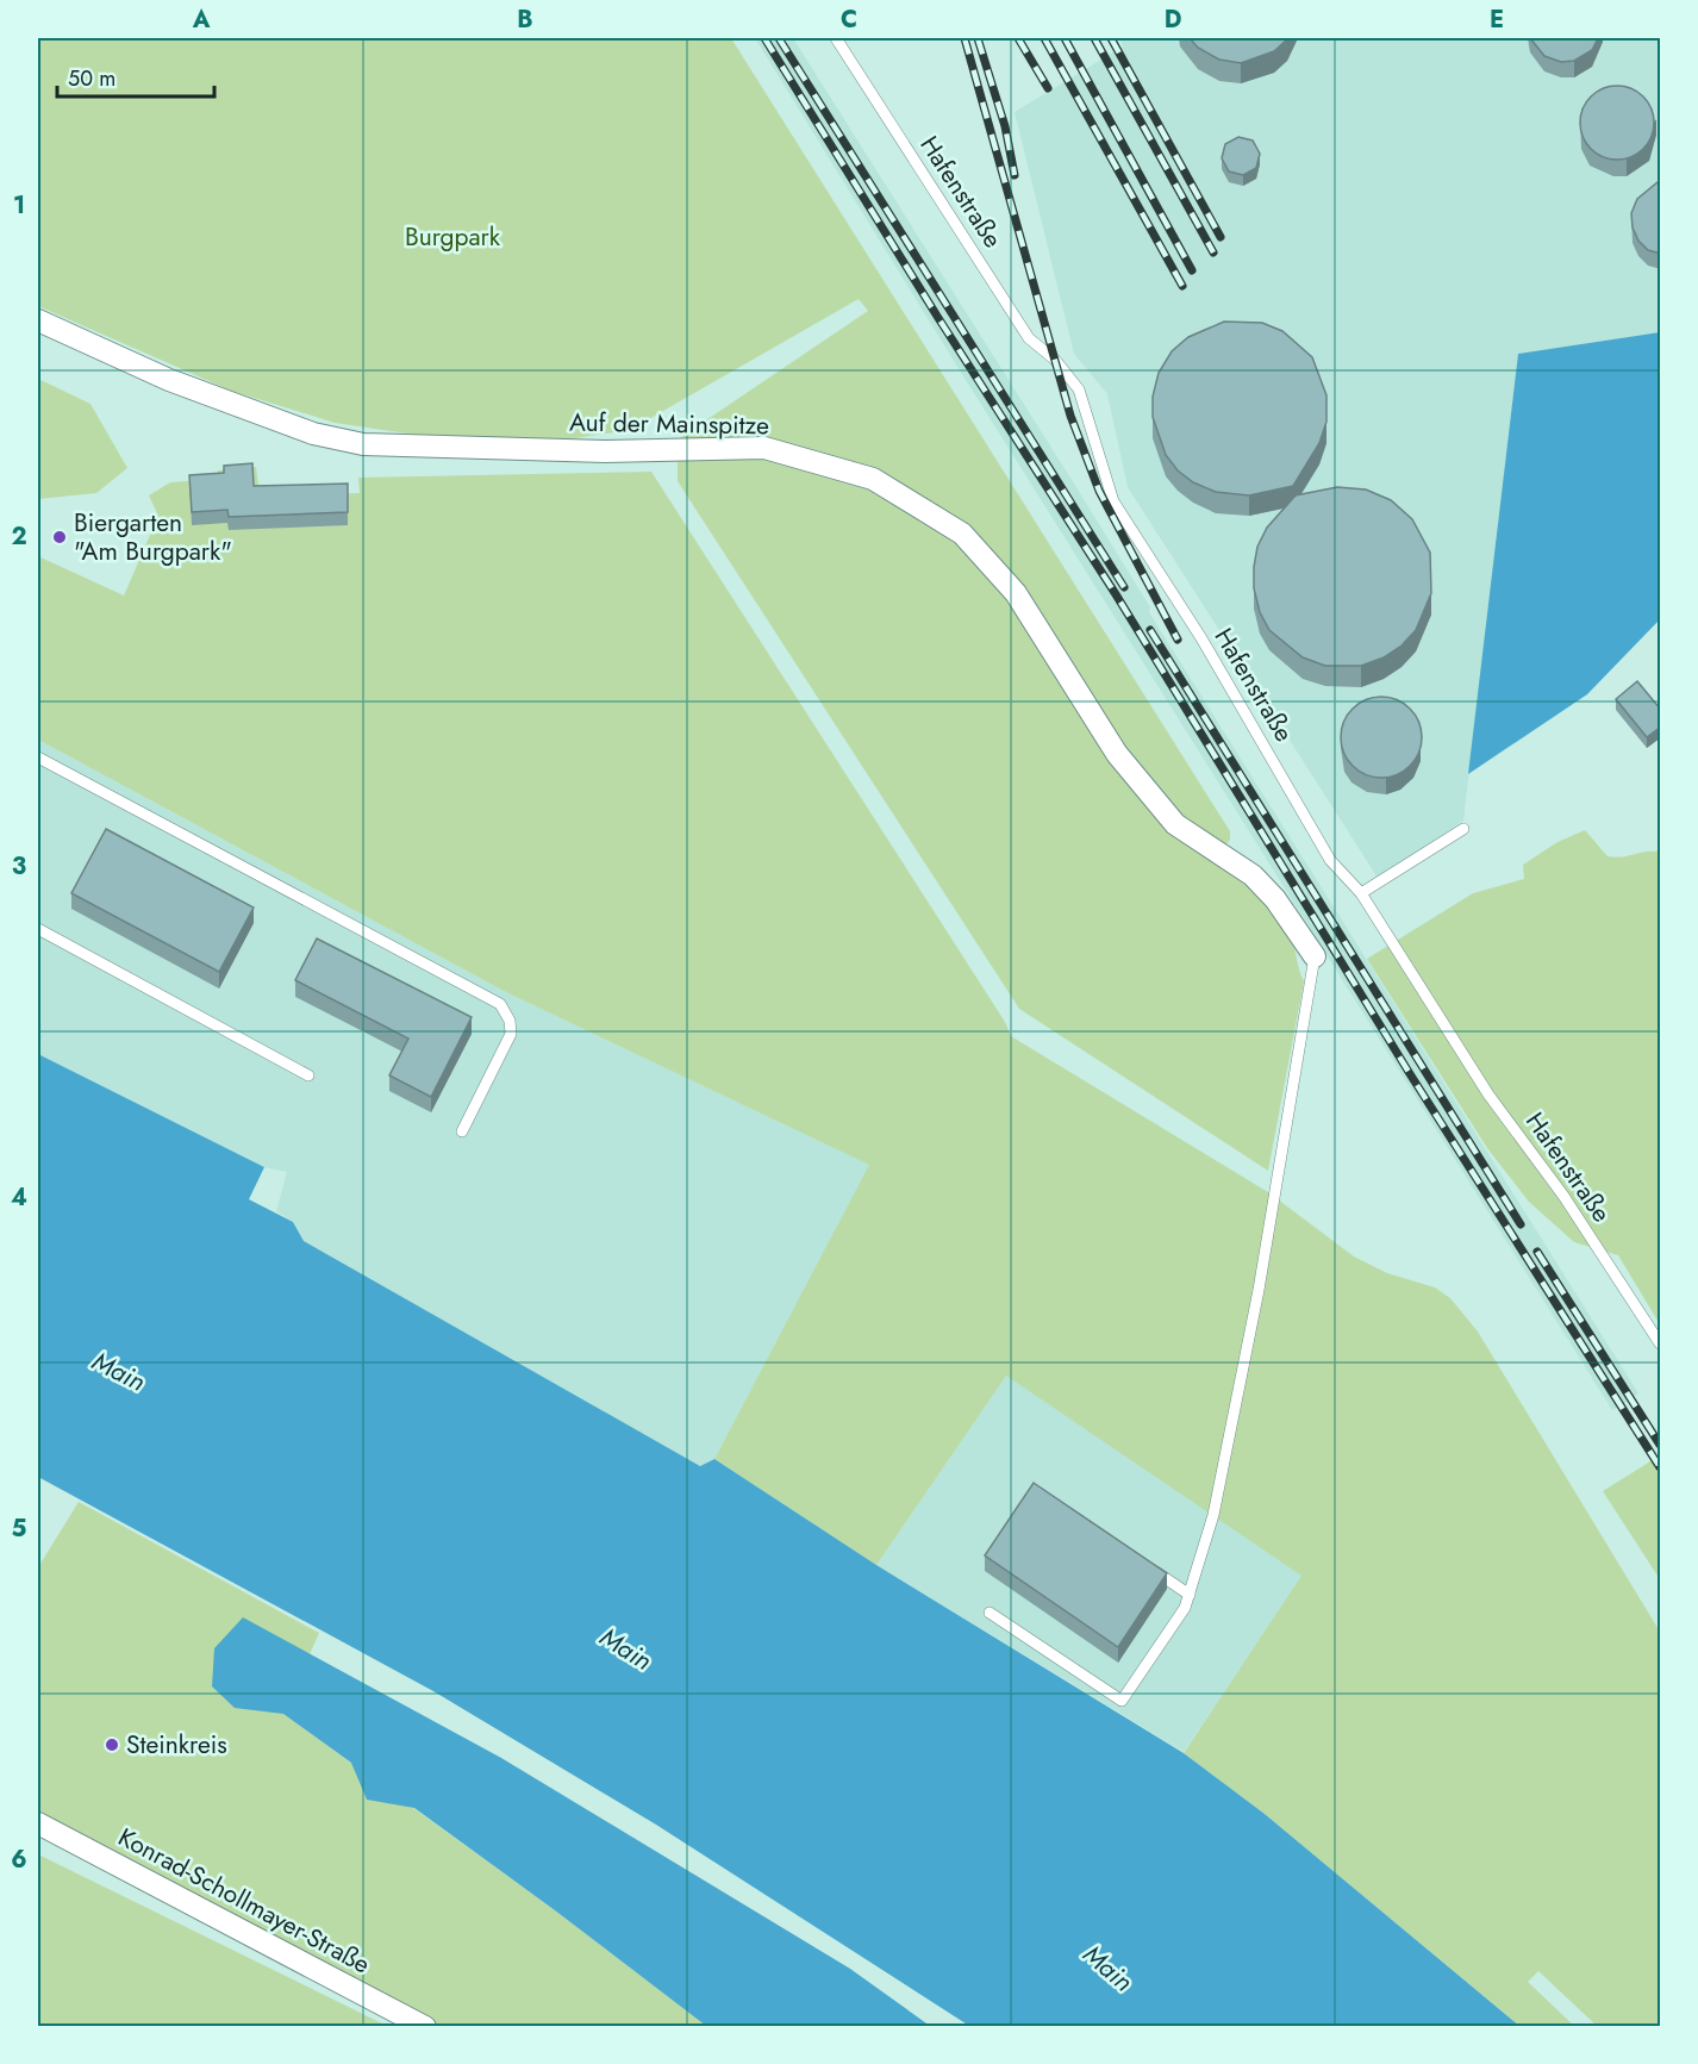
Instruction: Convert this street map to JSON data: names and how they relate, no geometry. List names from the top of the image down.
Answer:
{
  "streets": {
    "street": ["Auf der Mainspitze", "Konrad-Schollmayer-Straße"],
    "lane": ["Hafenstraße"]
  },
  "water": ["Main"],
  "parks": ["Burgpark"],
  "places": ["Biergarten \"Am Burgpark\"", "Steinkreis"],
  "scale_bar": "50 m",
  "grid": {
    "columns": [
      "A",
      "B",
      "C",
      "D",
      "E"
    ],
    "rows": [
      "1",
      "2",
      "3",
      "4",
      "5",
      "6"
    ]
  }
}
